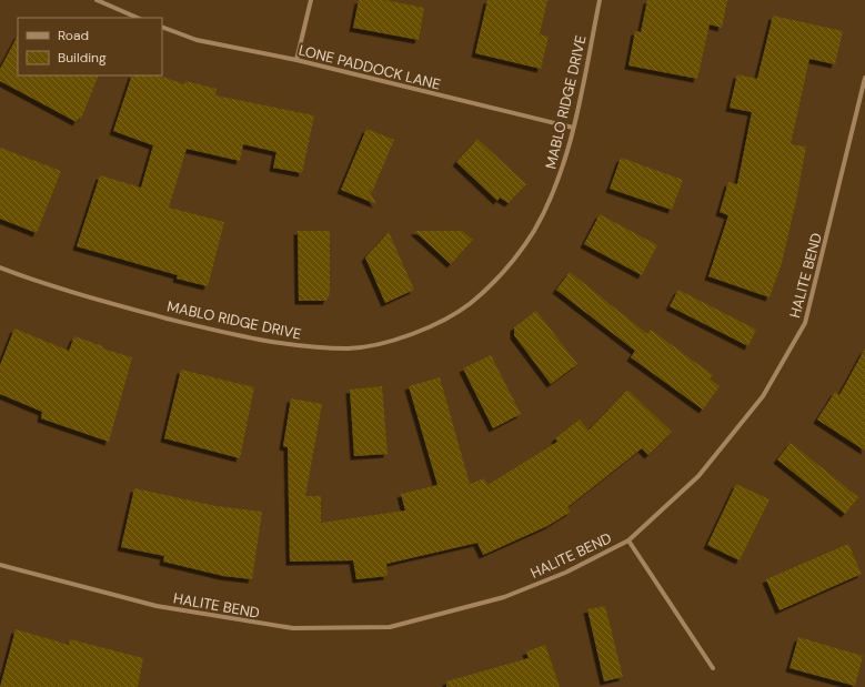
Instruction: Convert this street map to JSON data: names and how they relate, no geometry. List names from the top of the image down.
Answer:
{
  "streets": {
    "street": ["LONE PADDOCK LANE", "MABLO RIDGE DRIVE", "HALITE BEND"]
  },
  "crossings": [
    ["LONE PADDOCK LANE", "MABLO RIDGE DRIVE"]
  ],
  "legend": ["Road", "Building"]
}
